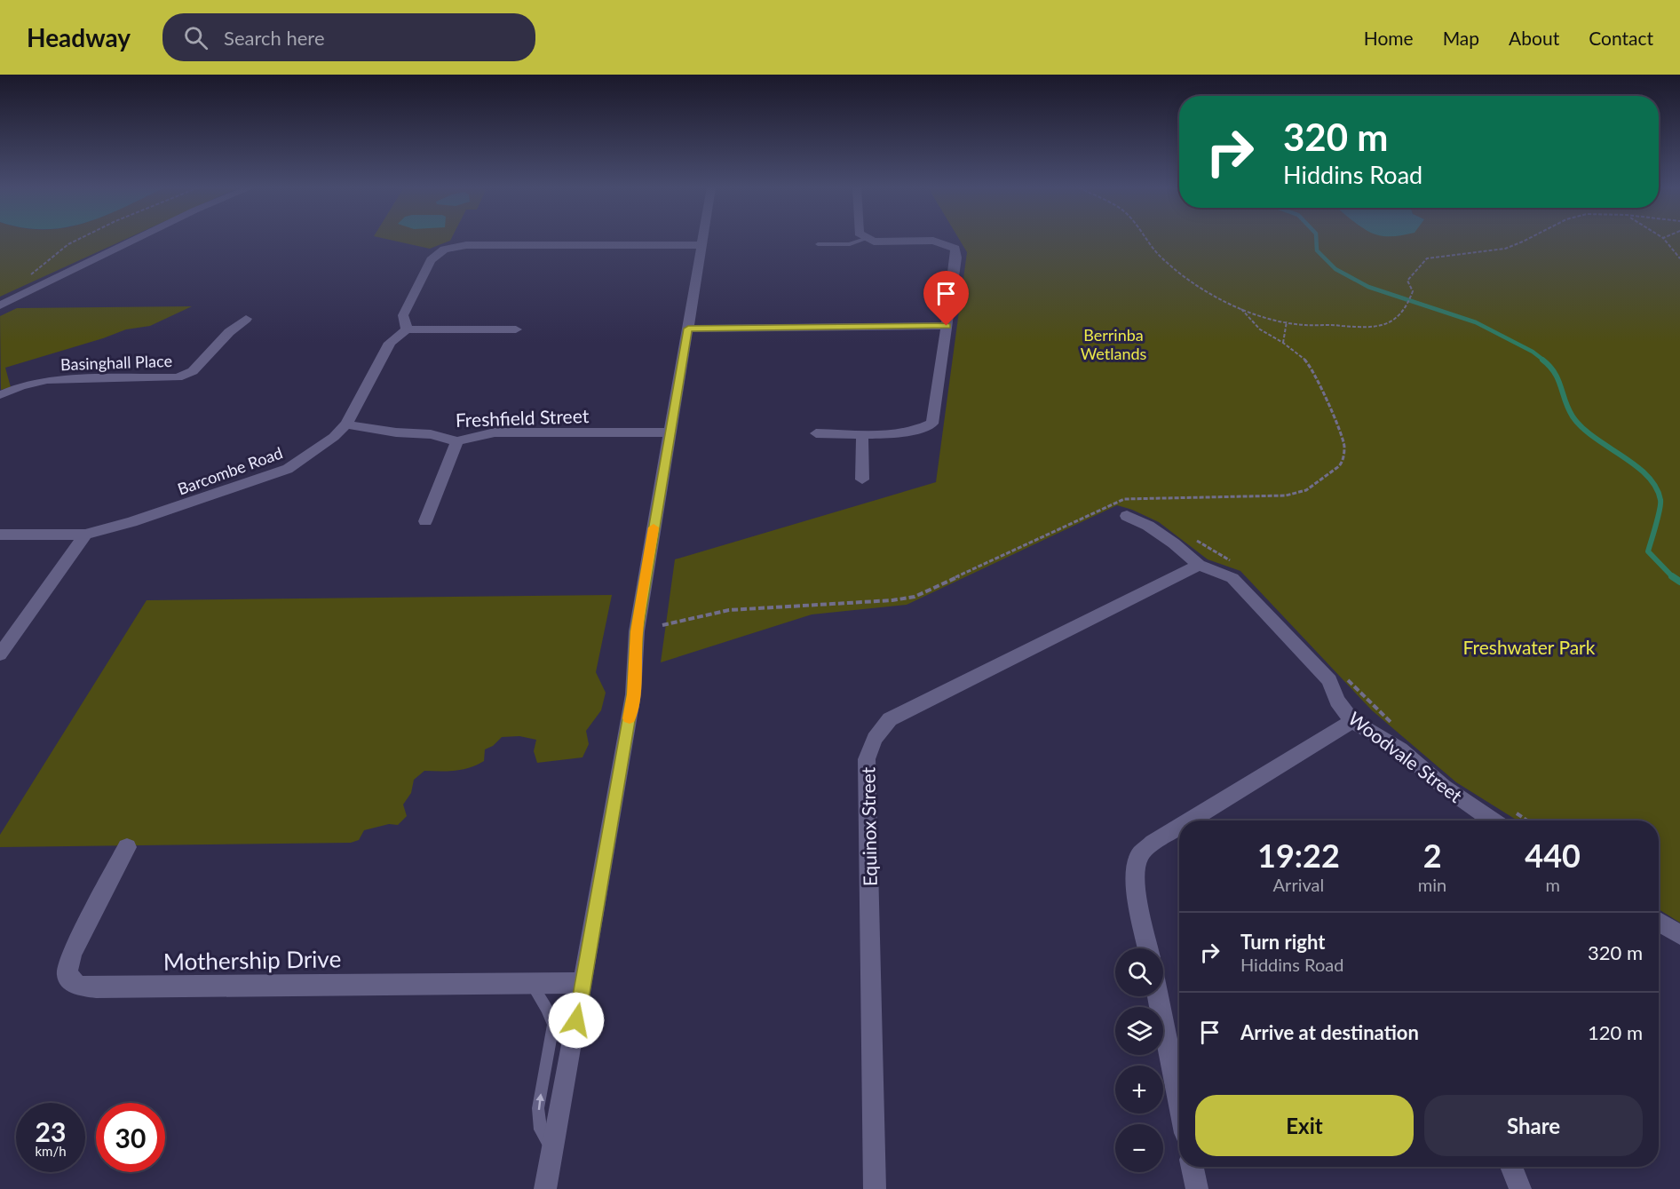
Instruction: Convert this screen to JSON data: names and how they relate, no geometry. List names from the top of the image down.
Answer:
{
  "streets": {
    "street": [
      "Basinghall Place",
      "Freshfield Street",
      "Barcombe Road",
      "Woodvale Street",
      "Equinox Street",
      "Mothership Drive"
    ]
  },
  "crossings": [
    ["Freshfield Street", "Barcombe Road"],
    ["Woodvale Street", "Equinox Street"]
  ],
  "parks": ["Berrinba Wetlands", "Freshwater Park"],
  "page": {
    "header": "Headway",
    "search": "Search here",
    "nav": [
      "Home",
      "Map",
      "About",
      "Contact"
    ],
    "turn": ["320 m", "Hiddins Road"],
    "eta": [
      "19:22",
      "Arrival",
      "2",
      "min",
      "440",
      "m"
    ],
    "list": [
      {
        "name": "Turn right",
        "note": "Hiddins Road",
        "value": "320 m"
      },
      {
        "name": "Arrive at destination",
        "value": "120 m"
      }
    ],
    "map_buttons": ["+", "−"],
    "buttons": ["Exit", "Share"],
    "speed": "23 km/h",
    "limit": "30"
  }
}
